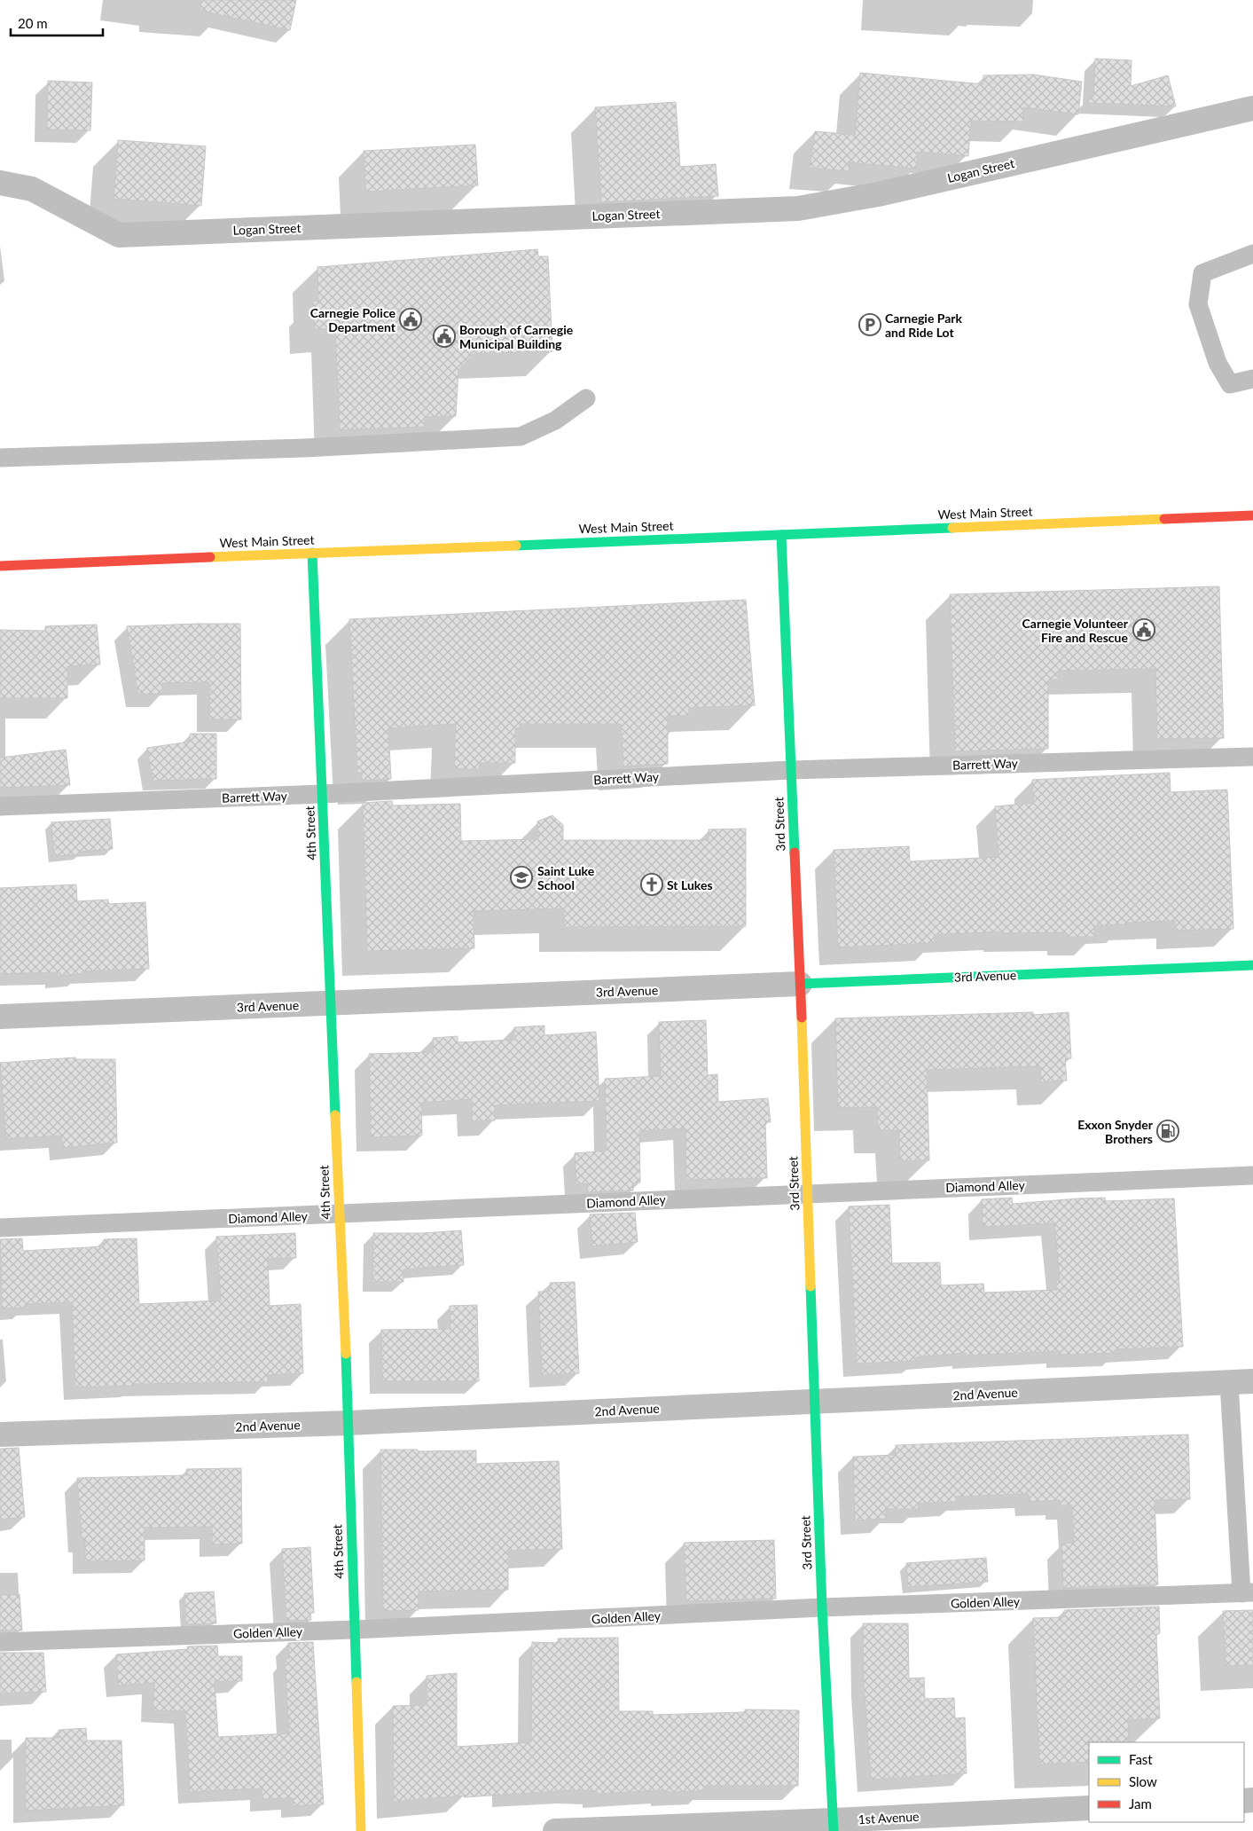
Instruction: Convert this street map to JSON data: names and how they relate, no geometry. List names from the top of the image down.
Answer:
{
  "streets": {
    "street": [
      "Logan Street",
      "West Main Street",
      "3rd Street",
      "4th Street",
      "3rd Avenue",
      "2nd Avenue",
      "1st Avenue"
    ],
    "lane": ["Barrett Way", "Diamond Alley", "Golden Alley"]
  },
  "crossings": [
    ["West Main Street", "3rd Street"],
    ["West Main Street", "4th Street"],
    ["Barrett Way", "3rd Street"],
    ["Barrett Way", "4th Street"],
    ["3rd Street", "3rd Avenue"],
    ["3rd Street", "Diamond Alley"],
    ["3rd Street", "2nd Avenue"],
    ["3rd Street", "Golden Alley"],
    ["3rd Street", "1st Avenue"],
    ["4th Street", "3rd Avenue"],
    ["4th Street", "Diamond Alley"],
    ["4th Street", "2nd Avenue"],
    ["4th Street", "Golden Alley"]
  ],
  "places": {
    "public building": ["Carnegie Police Department", "Borough of Carnegie Municipal Building", "Carnegie Volunteer Fire and Rescue"],
    "parking": ["Carnegie Park and Ride Lot"],
    "school or university": ["Saint Luke School"],
    "church": ["St Lukes"],
    "fuel station": ["Exxon Snyder Brothers"]
  },
  "legend": ["Fast", "Slow", "Jam"],
  "scale_bar": "20 m"
}
